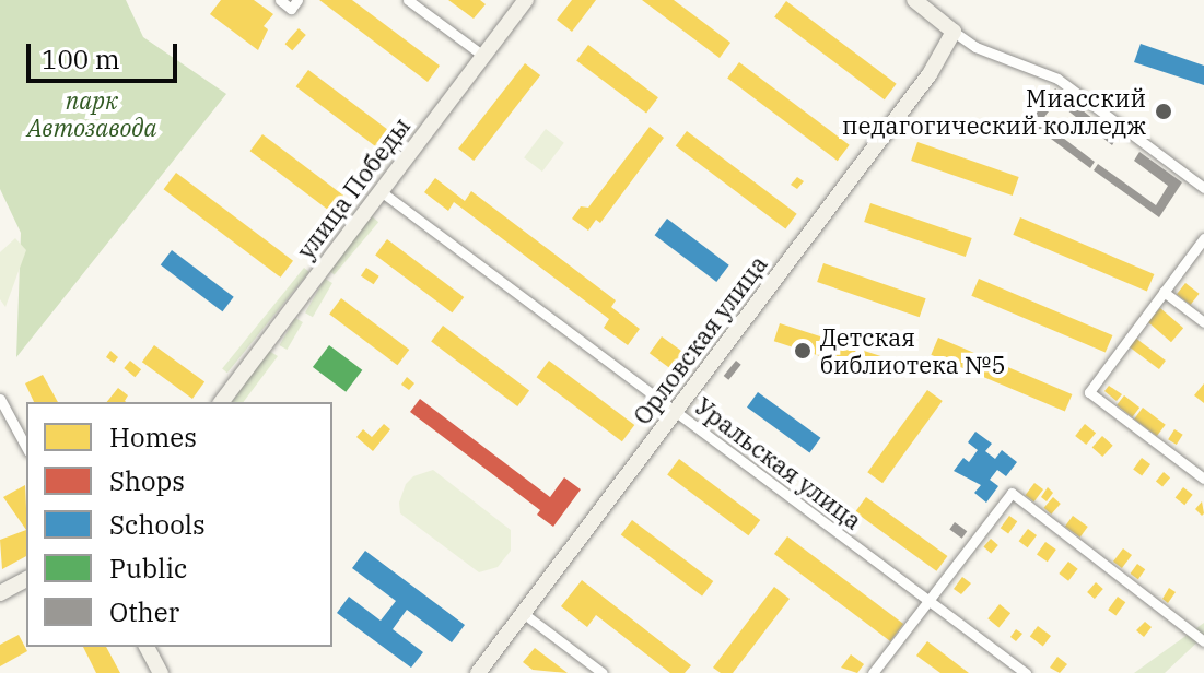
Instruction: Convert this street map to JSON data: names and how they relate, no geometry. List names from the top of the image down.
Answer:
{
  "streets": {
    "street": ["улица Победы", "Орловская улица", "Уральская улица"]
  },
  "crossings": [
    ["улица Победы", "Уральская улица"],
    ["Орловская улица", "Уральская улица"]
  ],
  "parks": ["парк Автозавода"],
  "places": ["Миасский педагогический колледж", "Детская библиотека №5"],
  "legend": [
    "Homes",
    "Shops",
    "Schools",
    "Public",
    "Other"
  ],
  "scale_bar": "100 m"
}
